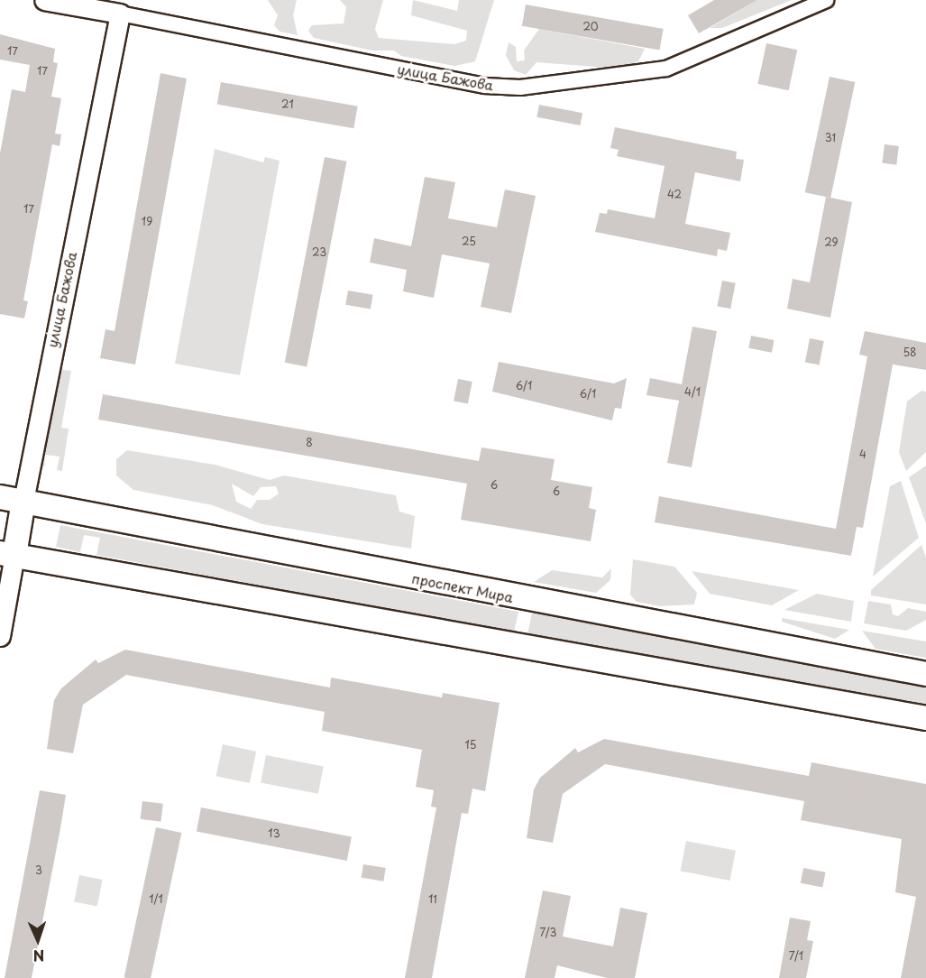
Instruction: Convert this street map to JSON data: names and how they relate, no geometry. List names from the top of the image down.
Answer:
{
  "streets": {
    "main road": ["улица Бажова", "проспект Мира"]
  },
  "crossings": [
    ["улица Бажова", "проспект Мира"]
  ],
  "house_numbers": [
    "20",
    "17",
    "17",
    "21",
    "31",
    "42",
    "17",
    "19",
    "25",
    "29",
    "23",
    "58",
    "6/1",
    "4/1",
    "6/1",
    "8",
    "4",
    "6",
    "6",
    "15",
    "13",
    "3",
    "1/1",
    "11",
    "7/3",
    "7/1"
  ],
  "north": "bottom"
}
